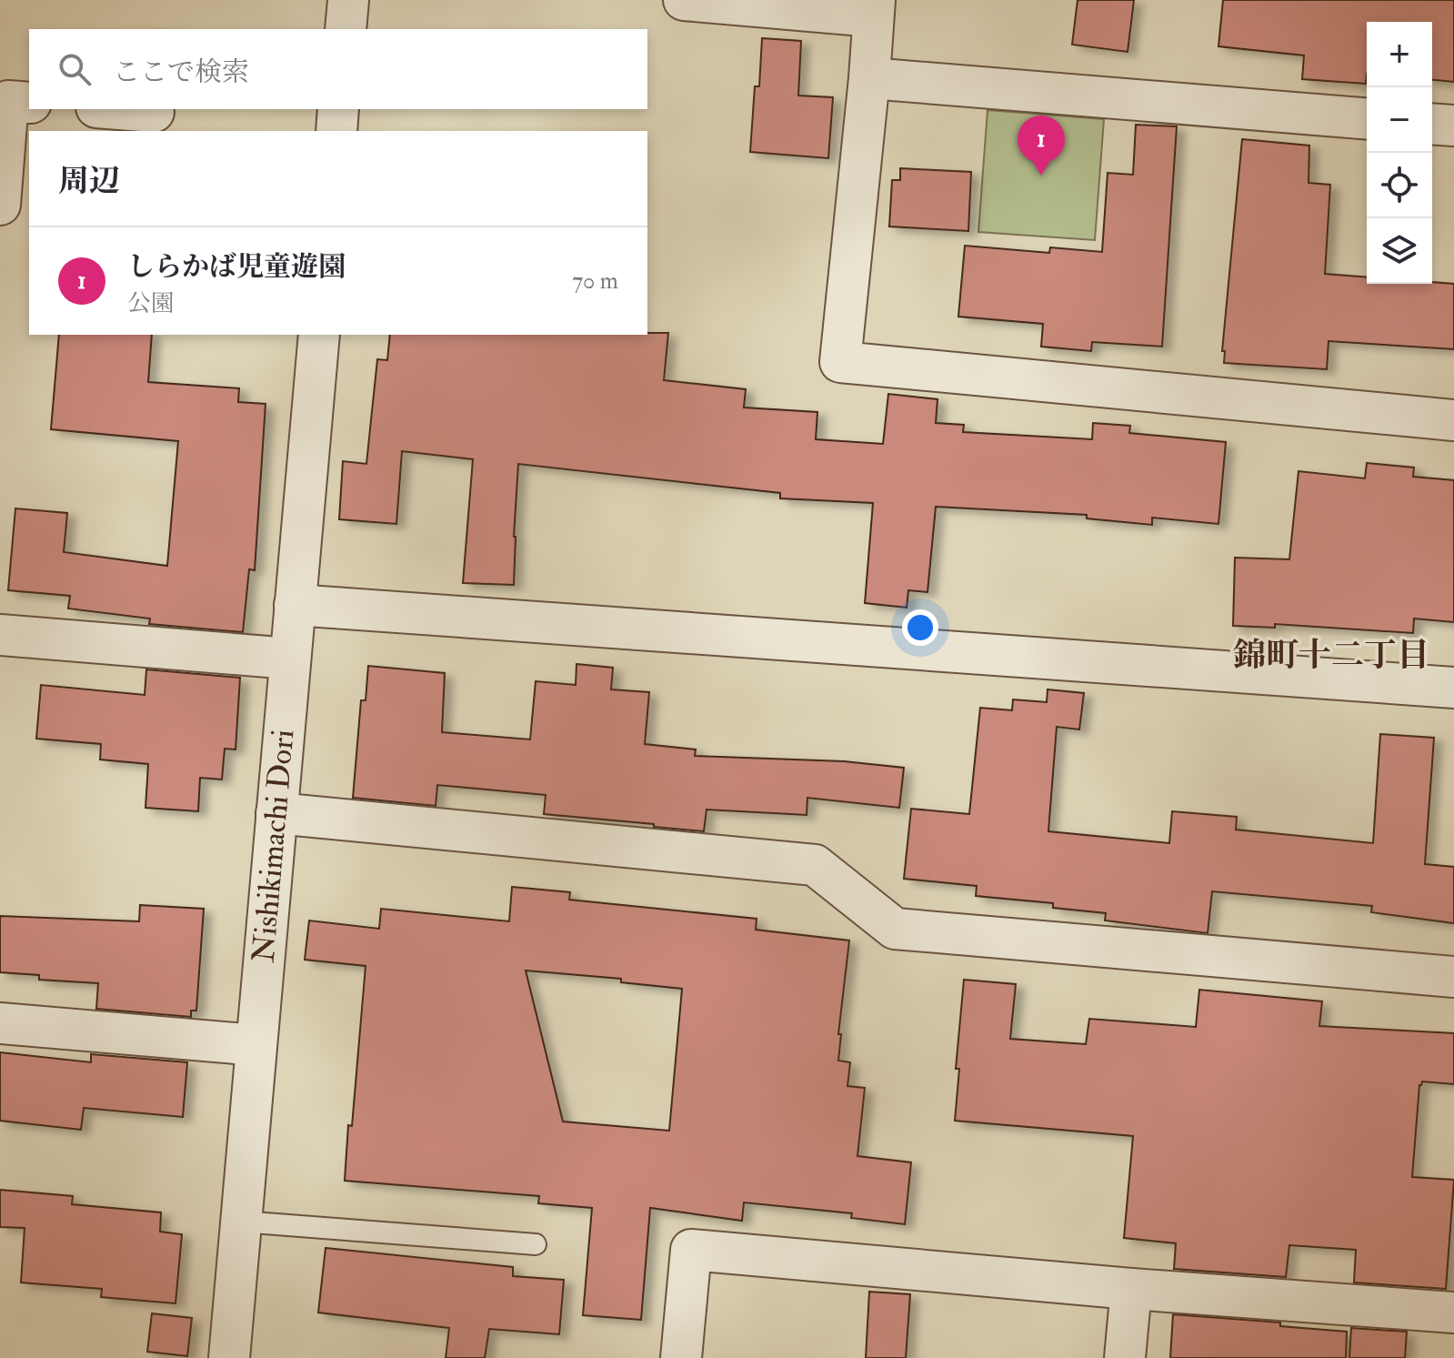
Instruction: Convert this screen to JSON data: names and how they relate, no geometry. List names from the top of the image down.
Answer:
{
  "streets": {
    "street": ["Nishikimachi Dori"]
  },
  "districts": ["錦町十二丁目"],
  "page": {
    "map_buttons": ["+", "−"],
    "search": "ここで検索",
    "pins": "1",
    "heading": "周辺",
    "list": [
      {
        "mark": "1",
        "name": "しらかば児童遊園",
        "note": "公園",
        "value": "70 m"
      }
    ]
  }
}
